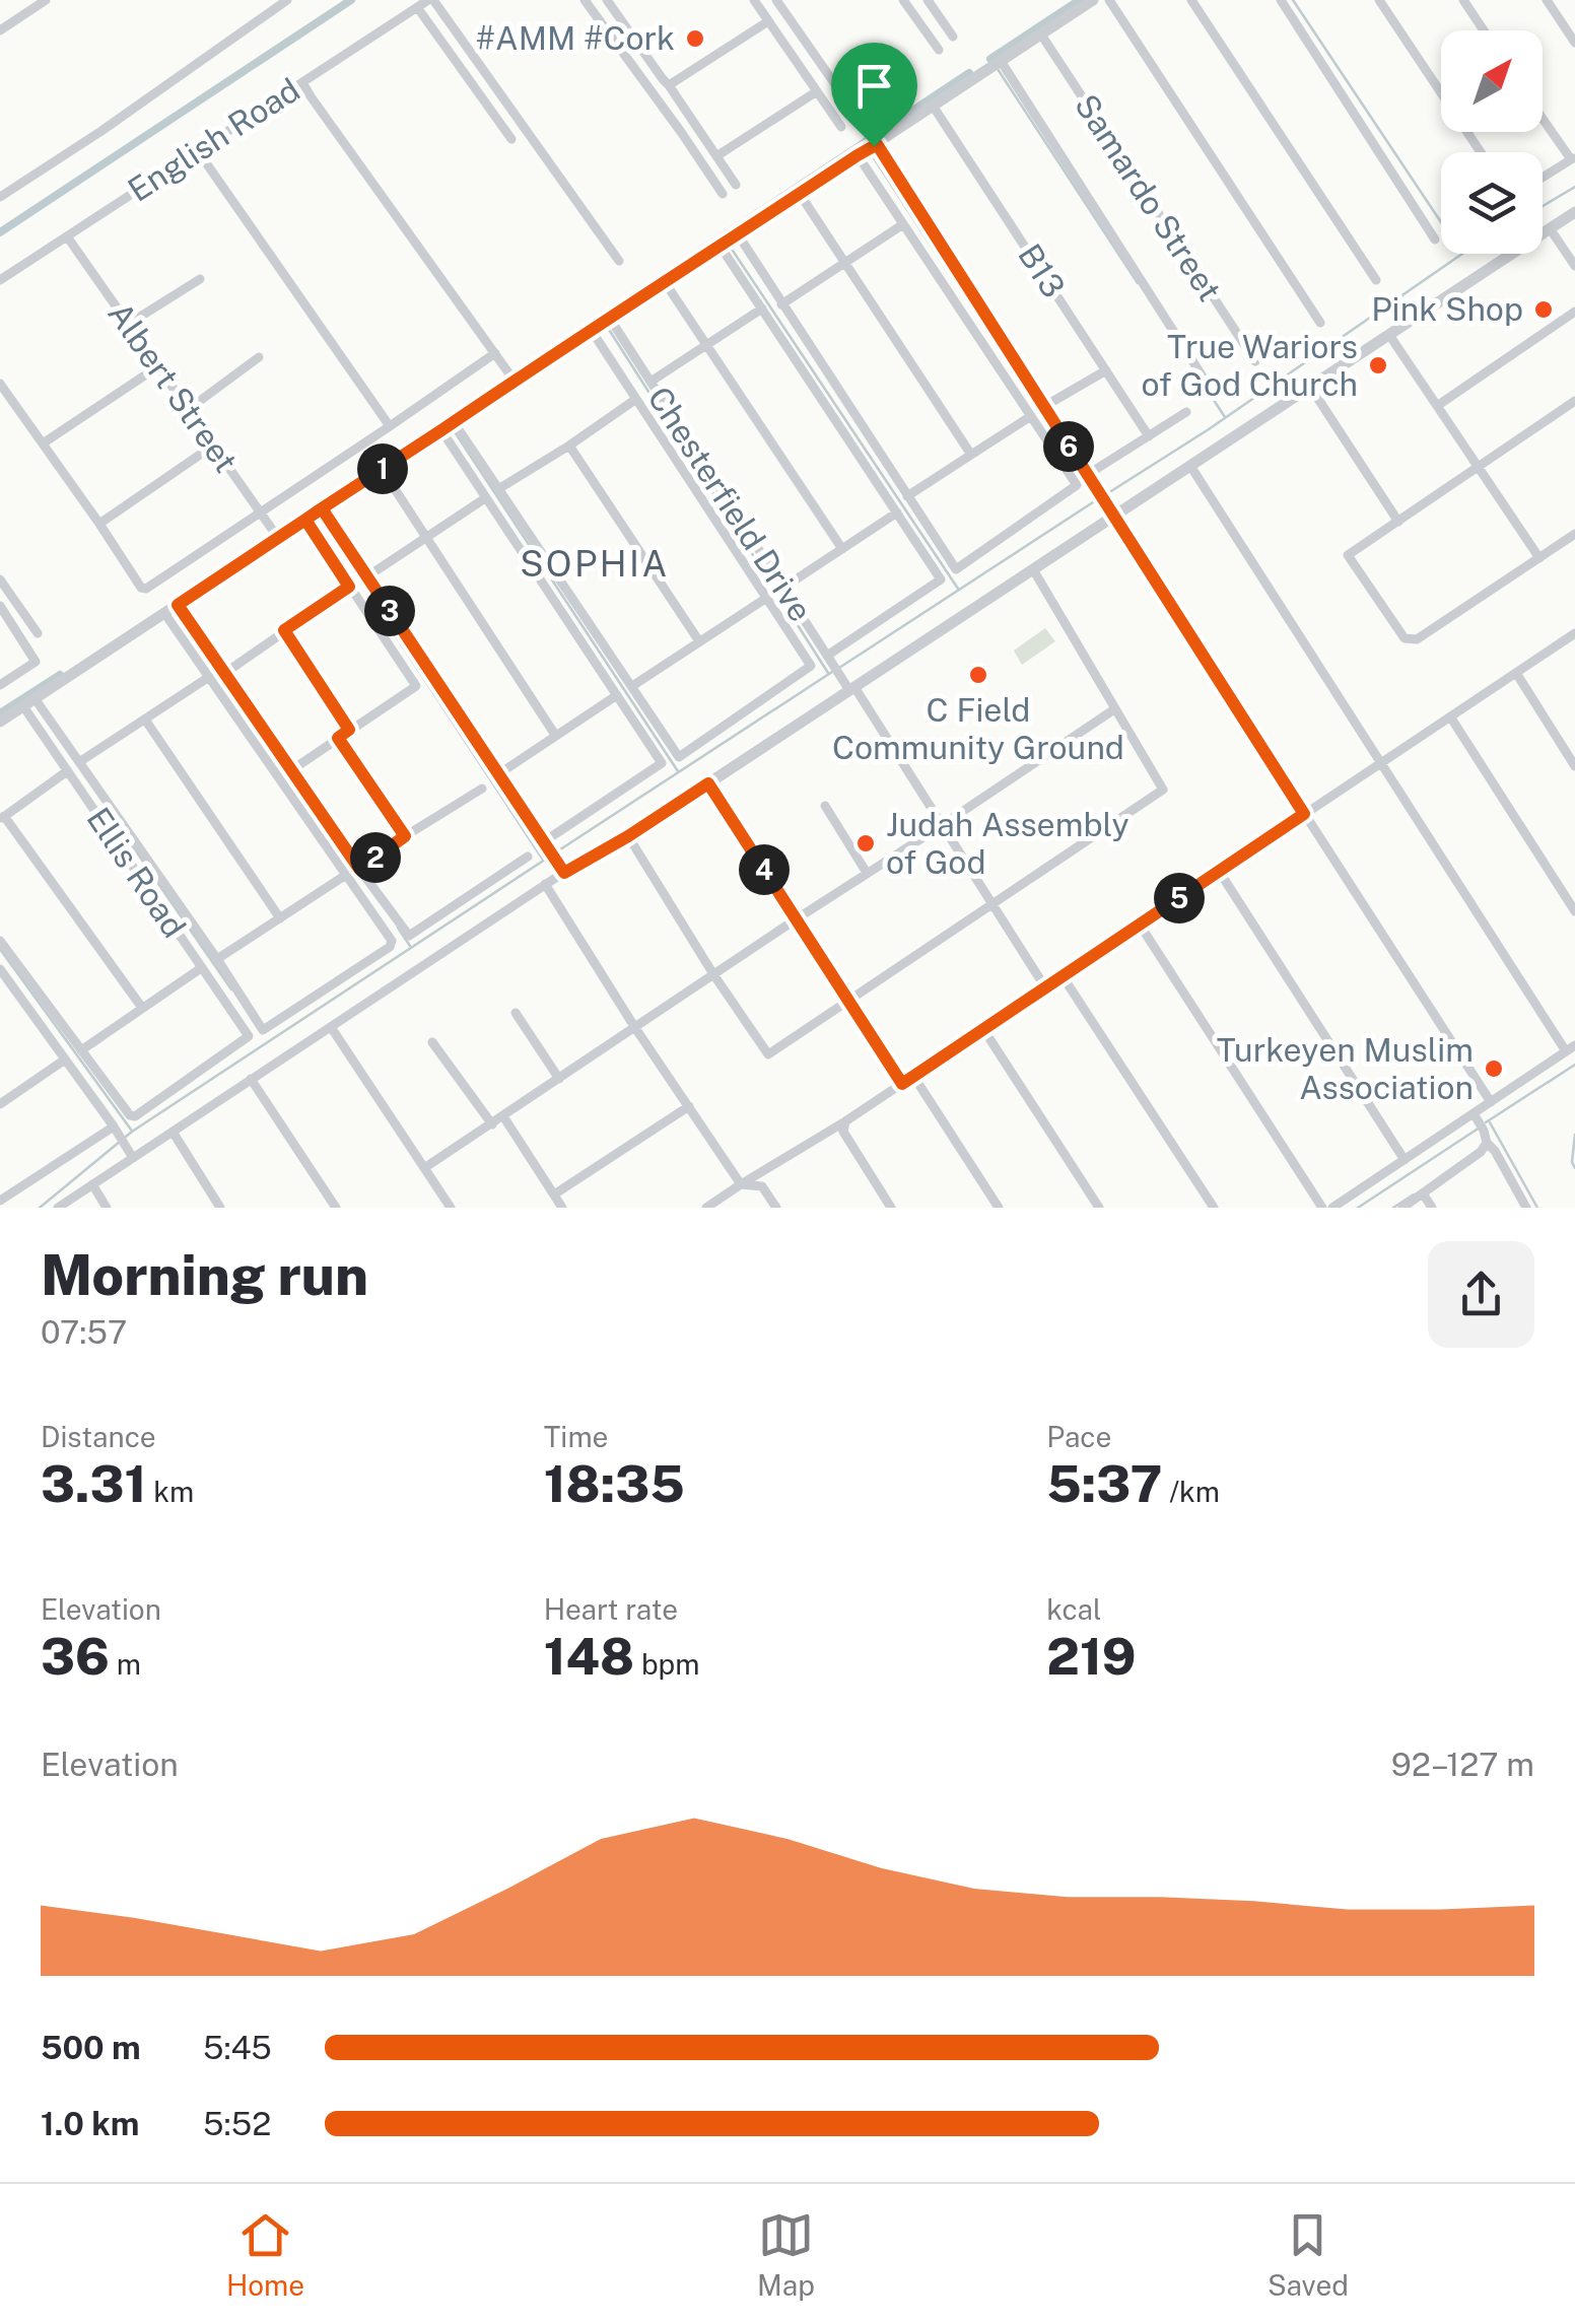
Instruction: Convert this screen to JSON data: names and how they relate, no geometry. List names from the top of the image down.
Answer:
{
  "streets": {
    "street": [
      "English Road",
      "Samardo Street",
      "B13",
      "Albert Street",
      "Chesterfield Drive",
      "Ellis Road"
    ]
  },
  "crossings": [
    ["English Road", "Albert Street"]
  ],
  "districts": ["SOPHIA"],
  "places": [
    "#AMM #Cork",
    "Pink Shop",
    "True Wariors of God Church",
    "C Field Community Ground",
    "Judah Assembly of God",
    "Turkeyen Muslim Association"
  ],
  "north": "top right",
  "page": {
    "pins": [
      "6",
      "1",
      "3",
      "2",
      "4",
      "5"
    ],
    "heading": ["Morning run", "07:57"],
    "stats": [
      ["Distance", "3.31 km"],
      ["Time", "18:35"],
      ["Pace", "5:37 /km"],
      ["Elevation", "36 m"],
      ["Heart rate", "148 bpm"],
      ["kcal", "219"]
    ],
    "chart": ["Elevation", "92–127 m"],
    "list": [
      {
        "name": "500 m",
        "note": "5:45"
      },
      {
        "name": "1.0 km",
        "note": "5:52"
      }
    ],
    "tabs": ["Home", "Map", "Saved"]
  }
}
